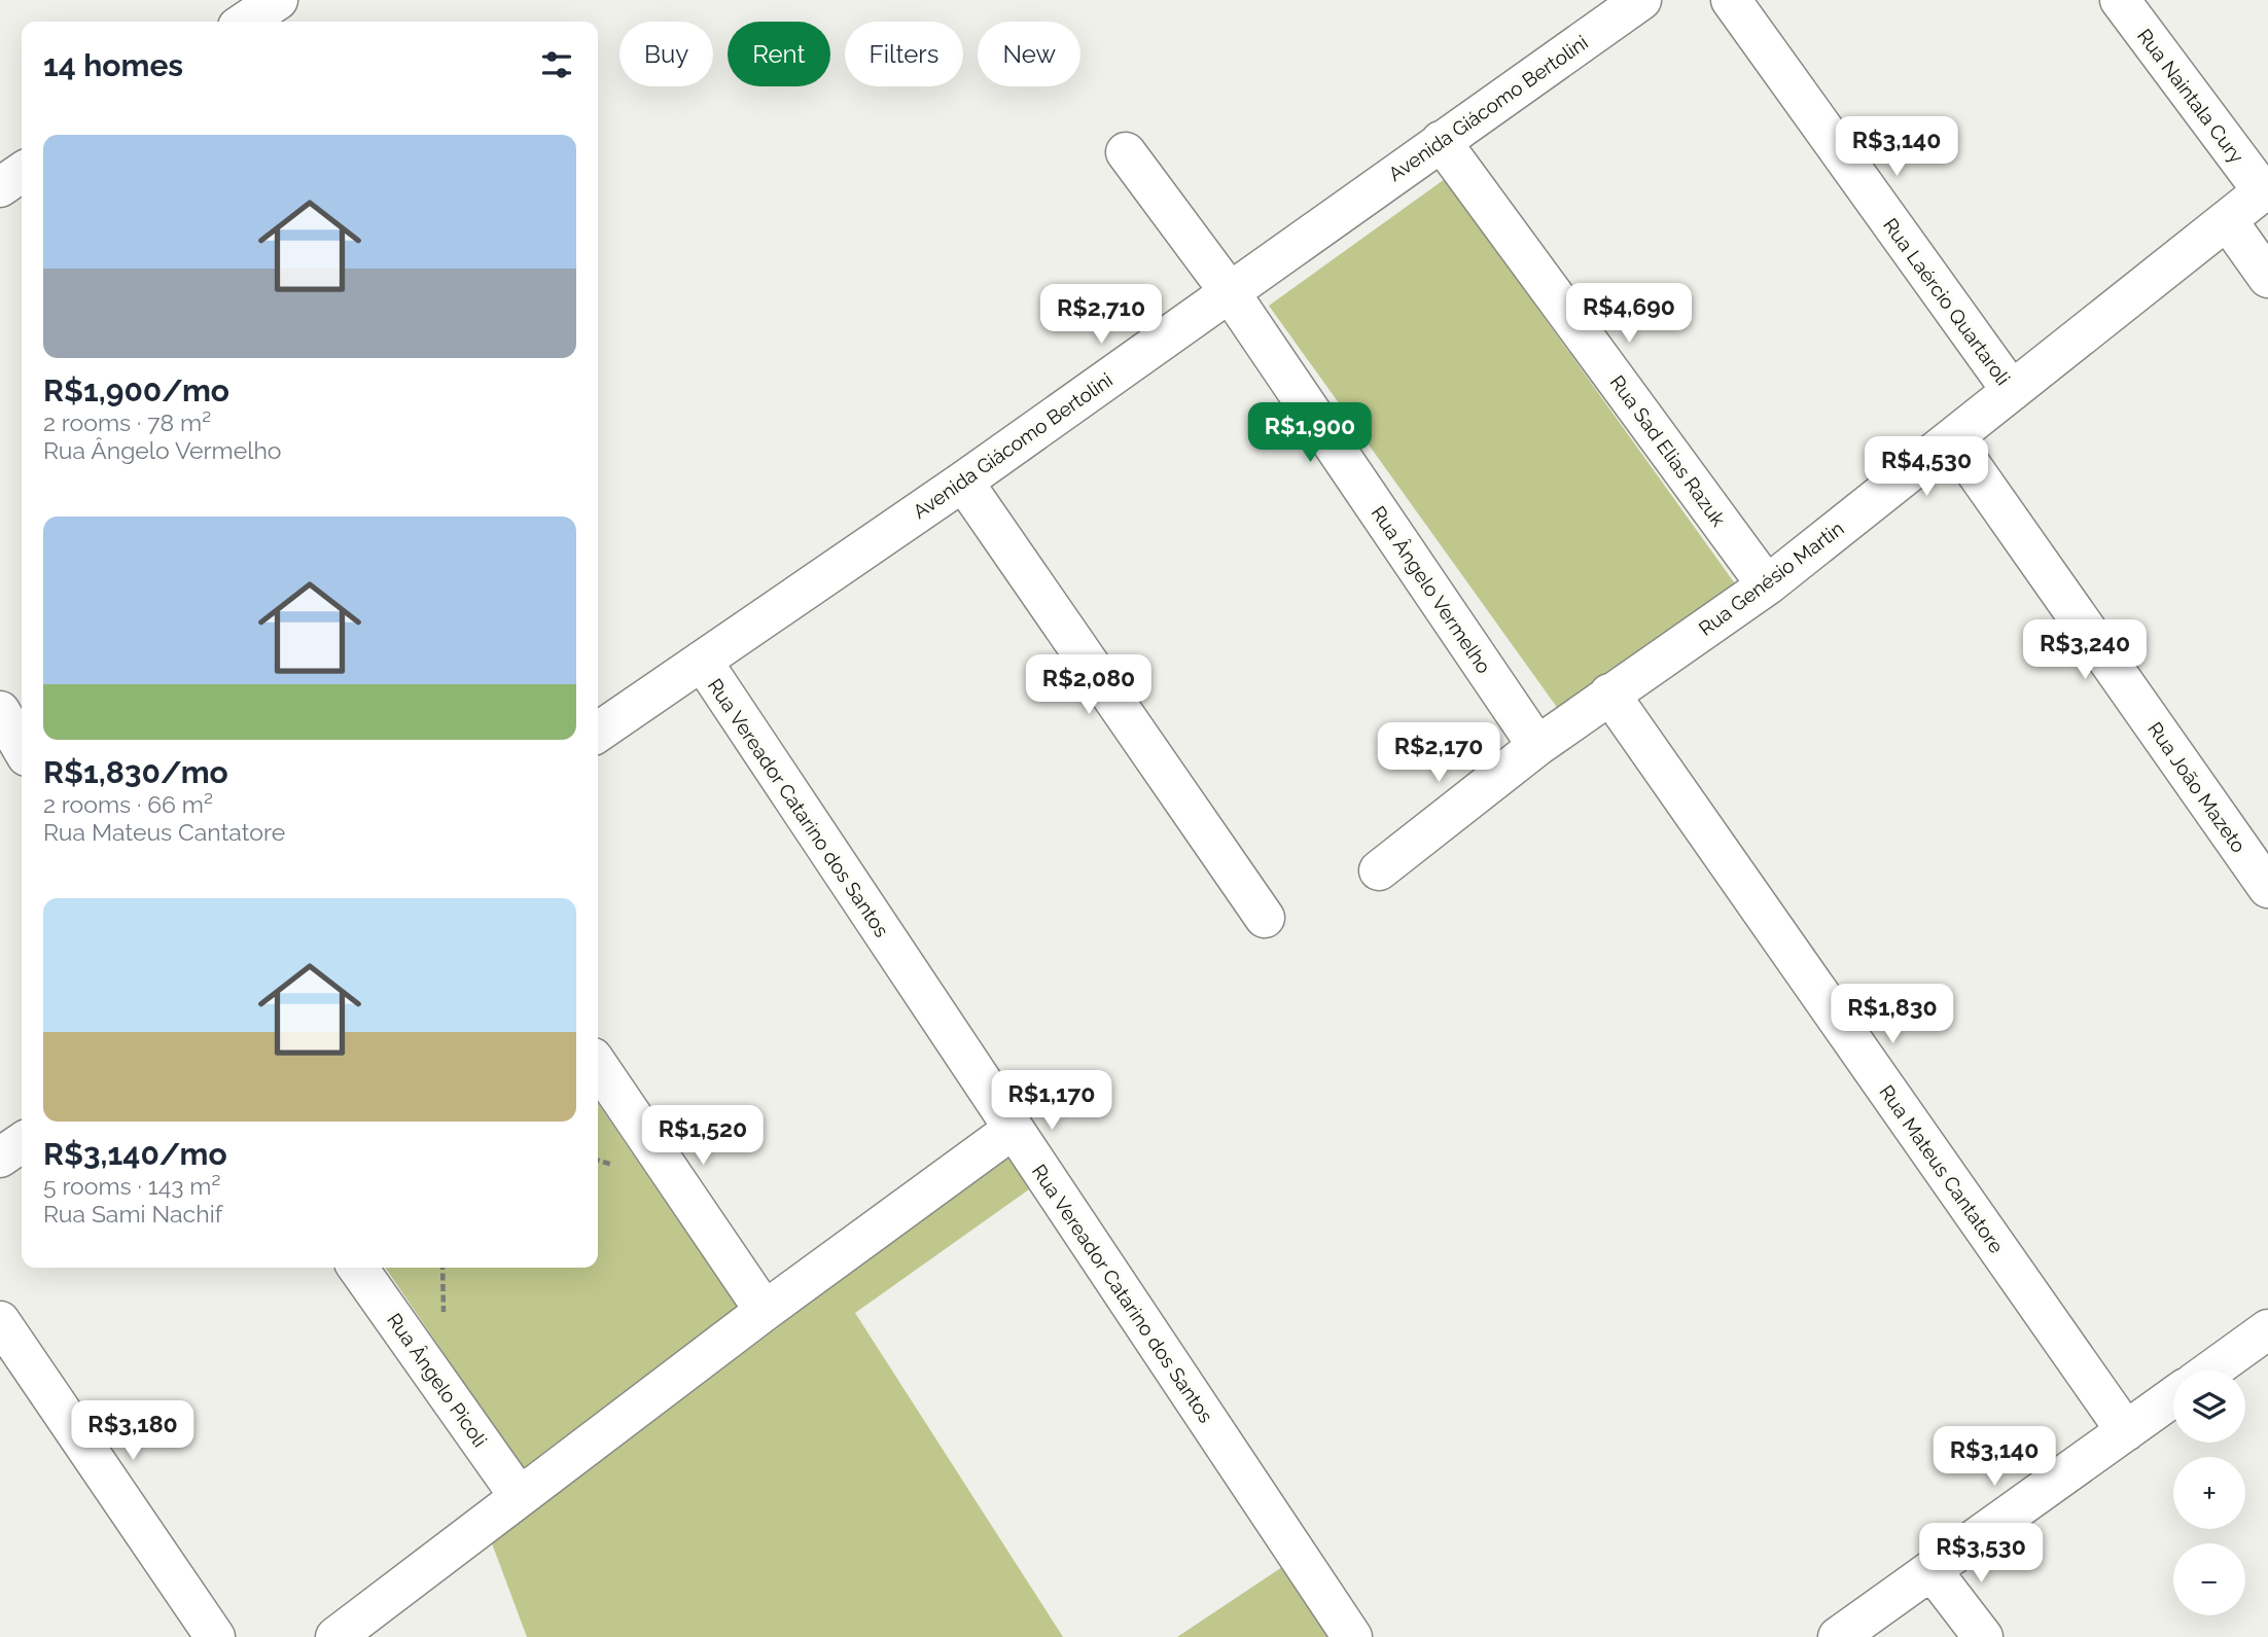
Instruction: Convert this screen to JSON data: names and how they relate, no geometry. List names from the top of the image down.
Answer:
{
  "streets": {
    "street": [
      "Rua Naintala Cury",
      "Avenida Giácomo Bertolini",
      "Rua Laércio Quartaroli",
      "Rua Sad Elias Razuk",
      "Rua Genésio Martin",
      "Rua Ângelo Vermelho",
      "Rua João Mazeto",
      "Rua Vereador Catarino dos Santos",
      "Rua Mateus Cantatore",
      "Rua Ângelo Picoli"
    ]
  },
  "crossings": [
    ["Rua Naintala Cury", "Rua Genésio Martin"],
    ["Avenida Giácomo Bertolini", "Rua Sad Elias Razuk"],
    ["Avenida Giácomo Bertolini", "Rua Ângelo Vermelho"],
    ["Avenida Giácomo Bertolini", "Rua Vereador Catarino dos Santos"],
    ["Rua Laércio Quartaroli", "Rua Genésio Martin"],
    ["Rua Sad Elias Razuk", "Rua Genésio Martin"],
    ["Rua Genésio Martin", "Rua Ângelo Vermelho"],
    ["Rua Genésio Martin", "Rua João Mazeto"],
    ["Rua Genésio Martin", "Rua Mateus Cantatore"]
  ],
  "page": {
    "chip": [
      "Buy",
      "Rent",
      "Filters",
      "New"
    ],
    "heading": "14 homes",
    "list": [
      {
        "name": "R$1,900/mo",
        "note": "2 rooms · 78 m² · Rua Ângelo Vermelho"
      },
      {
        "name": "R$1,830/mo",
        "note": "2 rooms · 66 m² · Rua Mateus Cantatore"
      },
      {
        "name": "R$3,140/mo",
        "note": "5 rooms · 143 m² · Rua Sami Nachif"
      }
    ],
    "price": [
      "R$3,140",
      "R$4,690",
      "R$2,710",
      "R$1,900",
      "R$4,530",
      "R$3,240",
      "R$2,080",
      "R$2,170",
      "R$1,830",
      "R$1,170",
      "R$1,520",
      "R$3,180",
      "R$3,140",
      "R$3,530"
    ],
    "map_buttons": ["+", "−"]
  }
}
